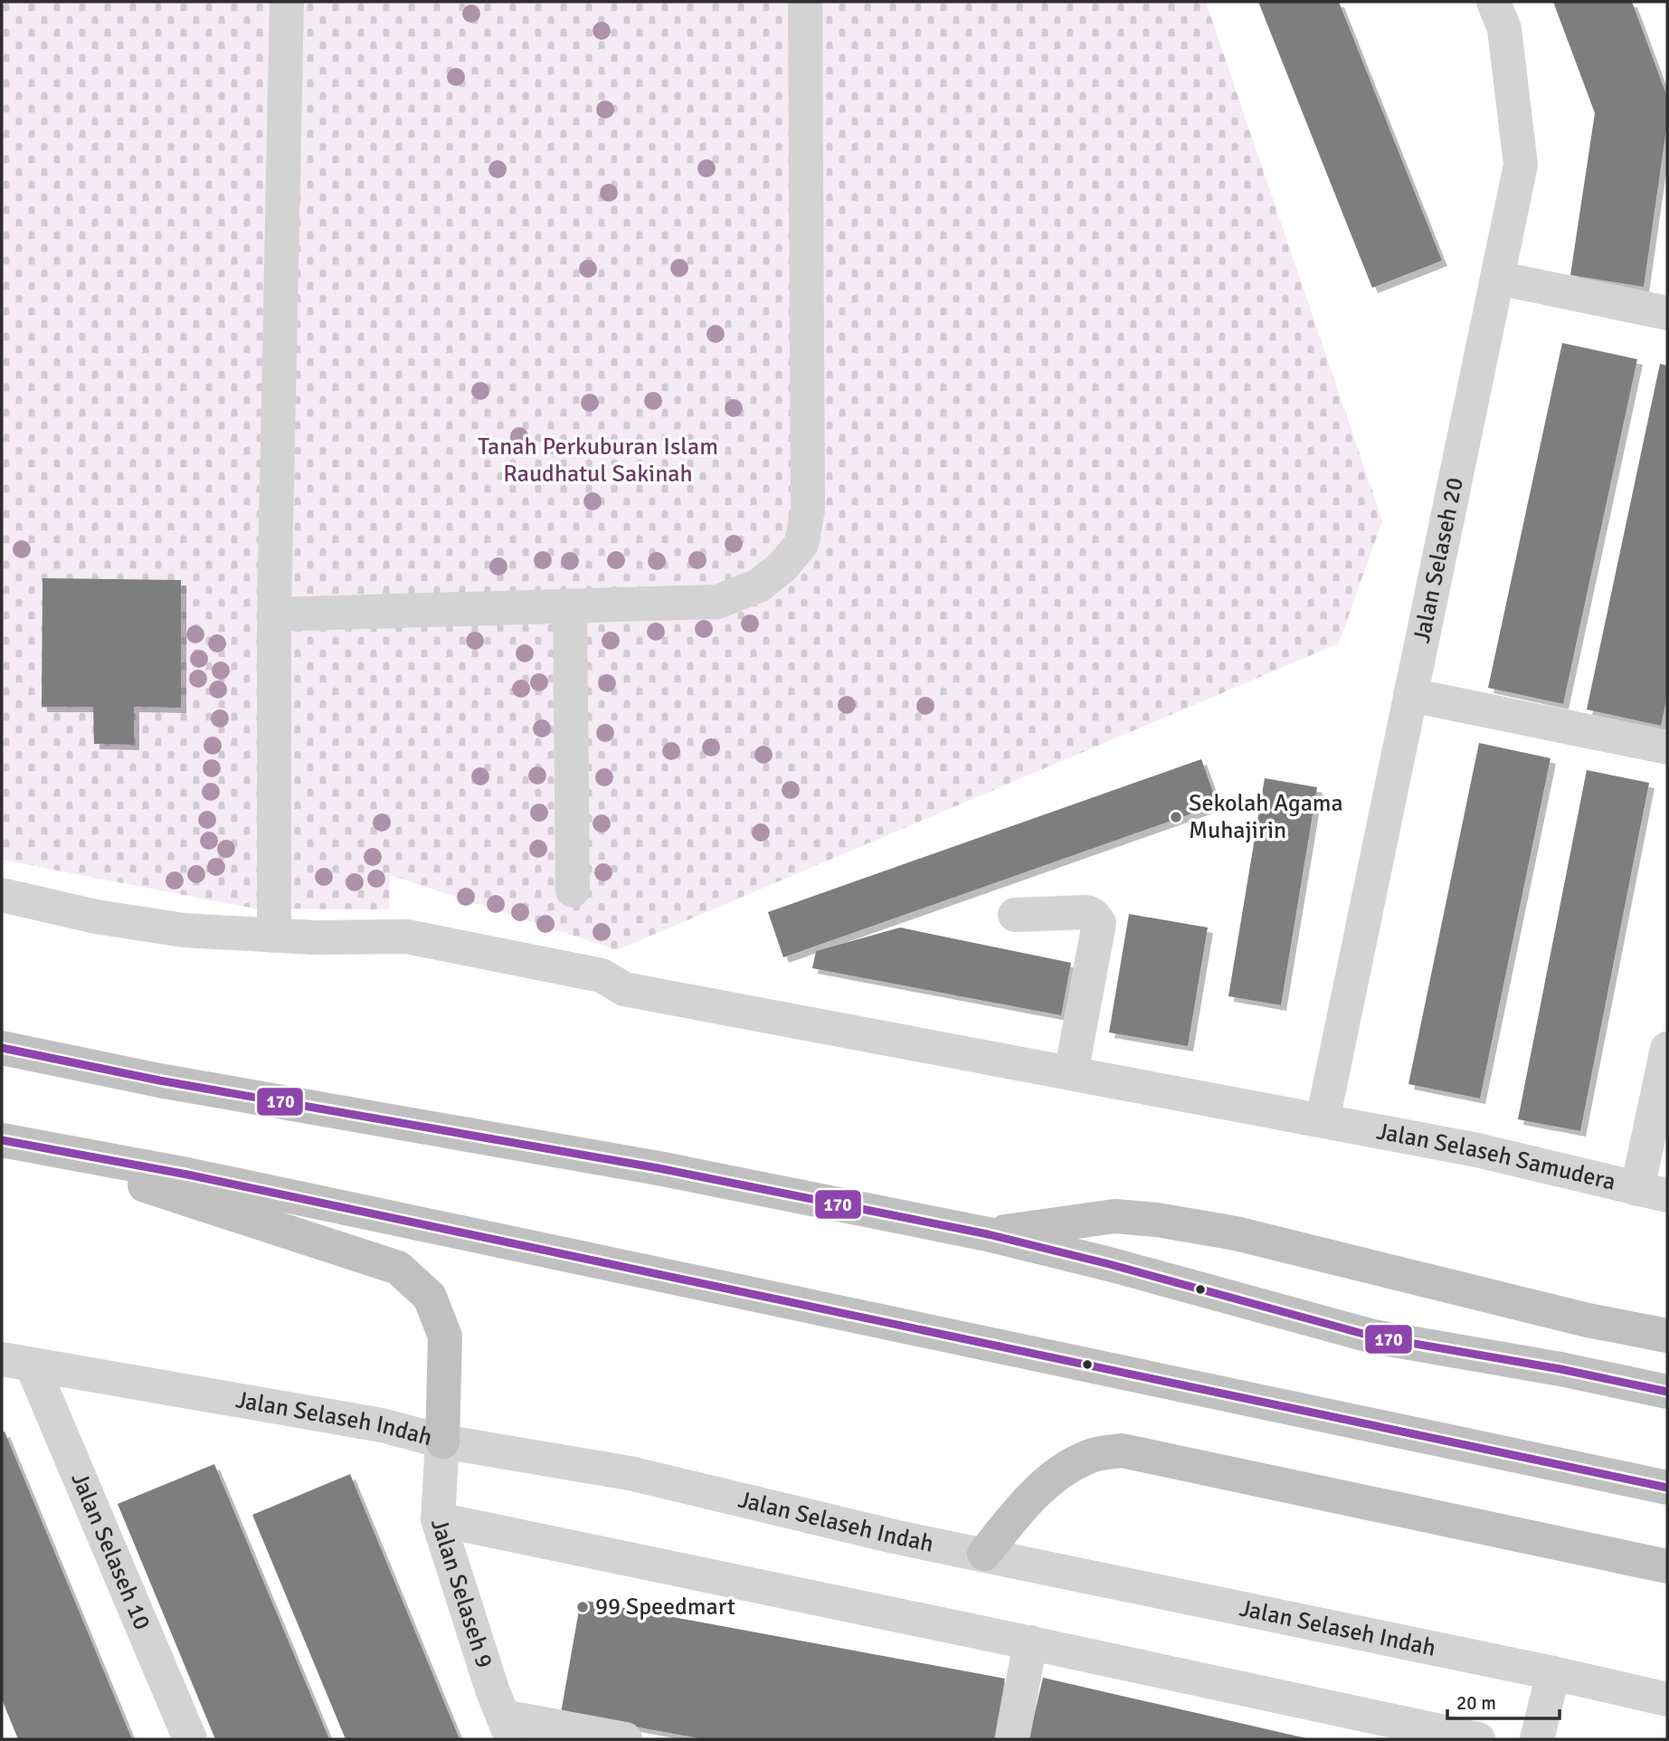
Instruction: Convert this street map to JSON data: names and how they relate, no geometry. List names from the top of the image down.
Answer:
{
  "streets": {
    "street": [
      "Jalan Selaseh 20",
      "Jalan Selaseh Samudera",
      "Jalan Selaseh Indah",
      "Jalan Selaseh 10",
      "Jalan Selaseh 9"
    ]
  },
  "crossings": [
    ["Jalan Selaseh 20", "Jalan Selaseh Samudera"],
    ["Jalan Selaseh Indah", "Jalan Selaseh 10"],
    ["Jalan Selaseh Indah", "Jalan Selaseh 9"]
  ],
  "parks": ["Tanah Perkuburan Islam Raudhatul Sakinah"],
  "places": ["Sekolah Agama Muhajirin", "99 Speedmart"],
  "lines": ["transit line 170"],
  "scale_bar": "20 m"
}
